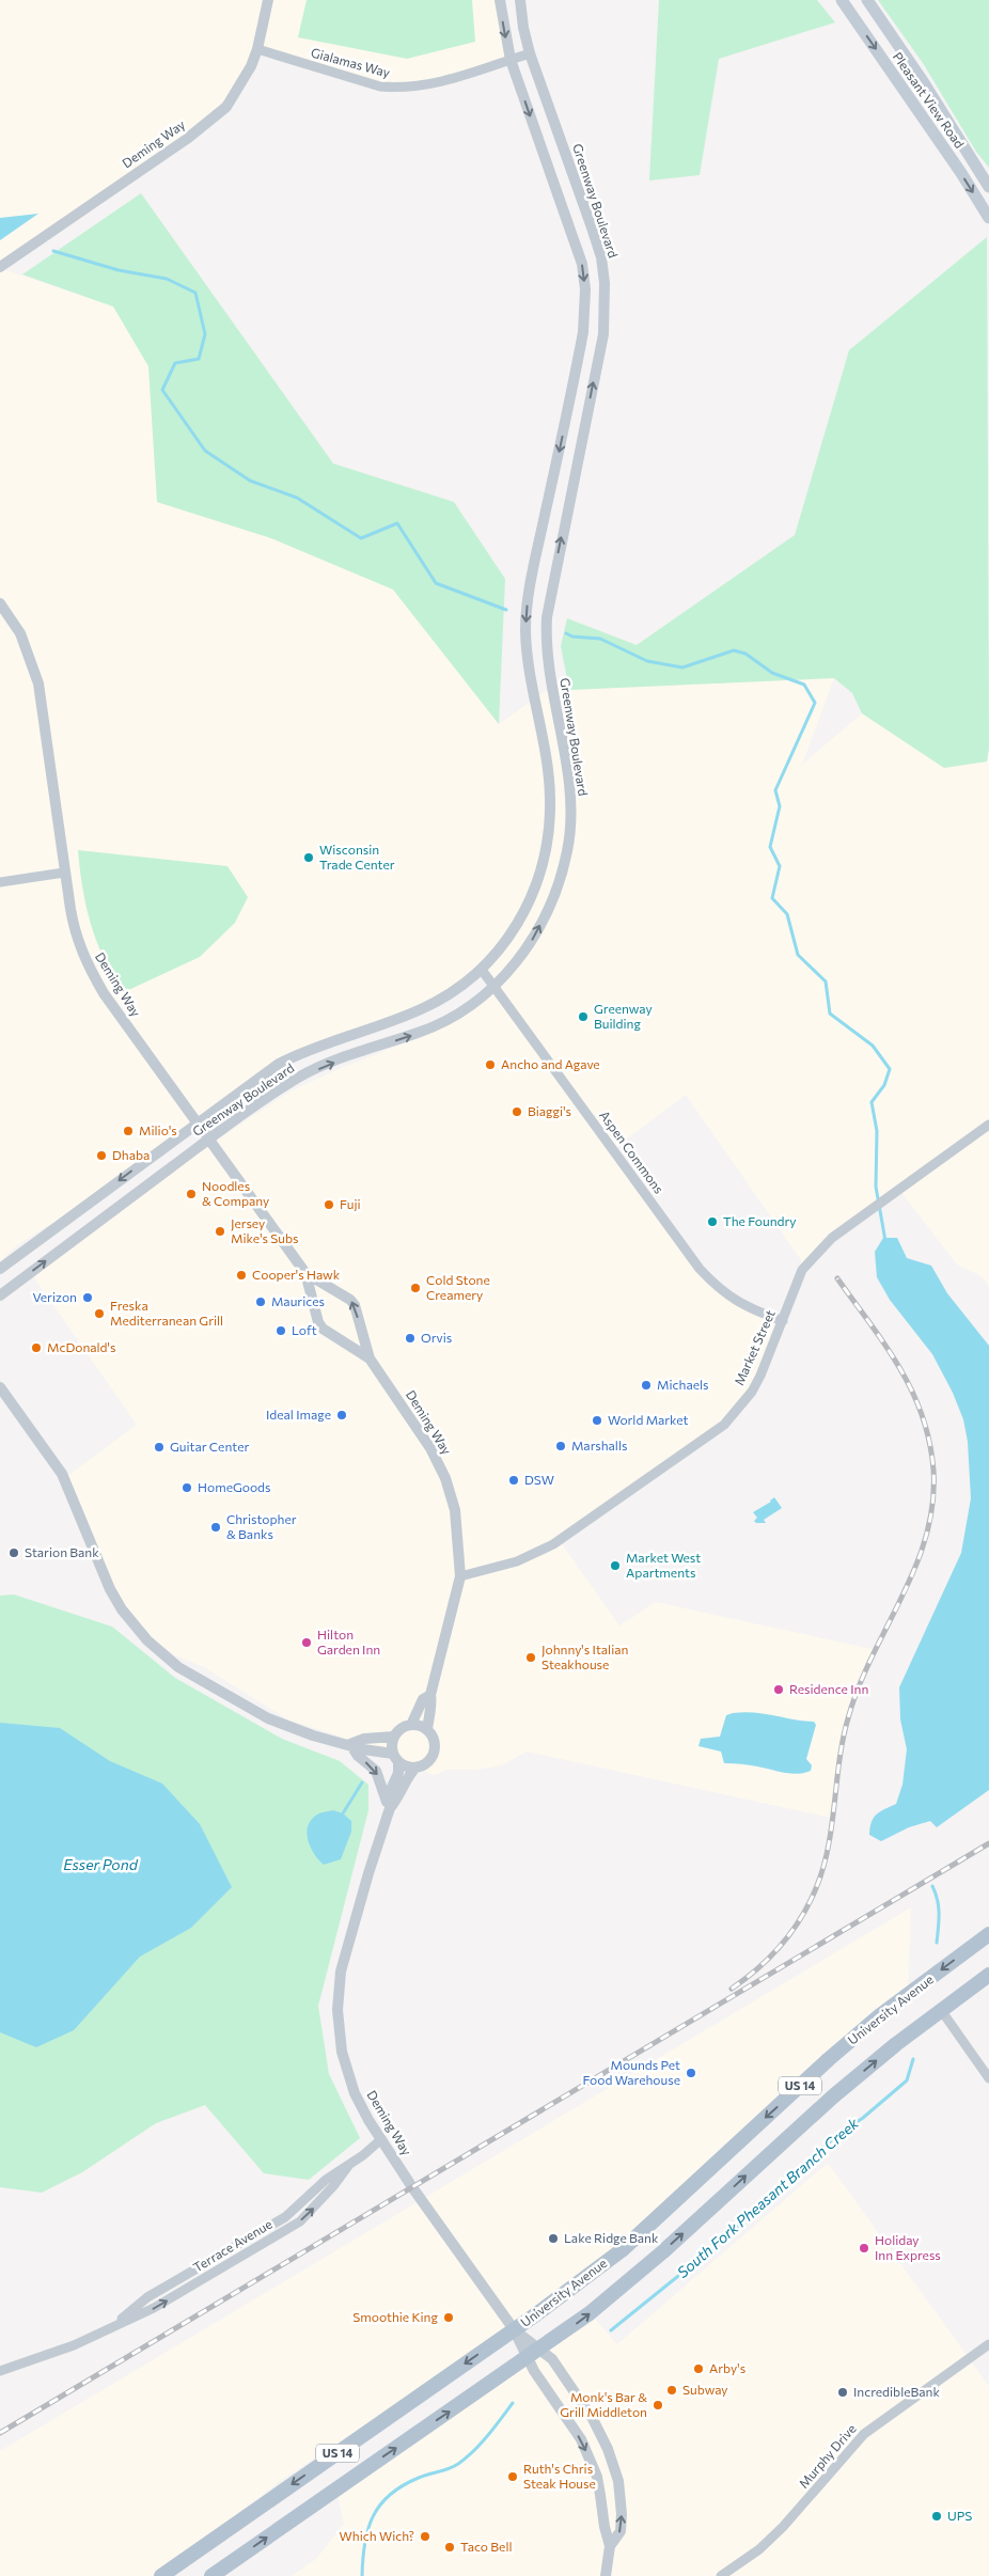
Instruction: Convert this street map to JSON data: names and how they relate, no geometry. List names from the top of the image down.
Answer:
{
  "streets": {
    "main road": ["Pleasant View Road", "University Avenue", "US 14"],
    "street": [
      "Gialamas Way",
      "Deming Way",
      "Greenway Boulevard",
      "Aspen Commons",
      "Market Street",
      "Terrace Avenue",
      "Murphy Drive"
    ]
  },
  "crossings": [
    ["Gialamas Way", "Deming Way"],
    ["Gialamas Way", "Greenway Boulevard"],
    ["Deming Way", "Greenway Boulevard"],
    ["Deming Way", "Market Street"],
    ["Deming Way", "University Avenue"],
    ["Deming Way", "US 14"],
    ["Deming Way", "Terrace Avenue"],
    ["Greenway Boulevard", "Aspen Commons"],
    ["Aspen Commons", "Market Street"]
  ],
  "water": ["Esser Pond", "South Fork Pheasant Branch Creek"],
  "places": [
    "Wisconsin Trade Center",
    "Greenway Building",
    "Ancho and Agave",
    "Biaggi's",
    "Milio's",
    "Dhaba",
    "Noodles & Company",
    "Fuji",
    "The Foundry",
    "Jersey Mike's Subs",
    "Cooper's Hawk",
    "Cold Stone Creamery",
    "Verizon",
    "Maurices",
    "Freska Mediterranean Grill",
    "Loft",
    "Orvis",
    "McDonald's",
    "Michaels",
    "Ideal Image",
    "World Market",
    "Marshalls",
    "Guitar Center",
    "DSW",
    "HomeGoods",
    "Christopher & Banks",
    "Starion Bank",
    "Market West Apartments",
    "Hilton Garden Inn",
    "Johnny's Italian Steakhouse",
    "Residence Inn",
    "Mounds Pet Food Warehouse",
    "Lake Ridge Bank",
    "Holiday Inn Express",
    "Smoothie King",
    "Arby's",
    "Subway",
    "IncredibleBank",
    "Monk's Bar & Grill Middleton",
    "Ruth's Chris Steak House",
    "UPS",
    "Which Wich?",
    "Taco Bell"
  ]
}
